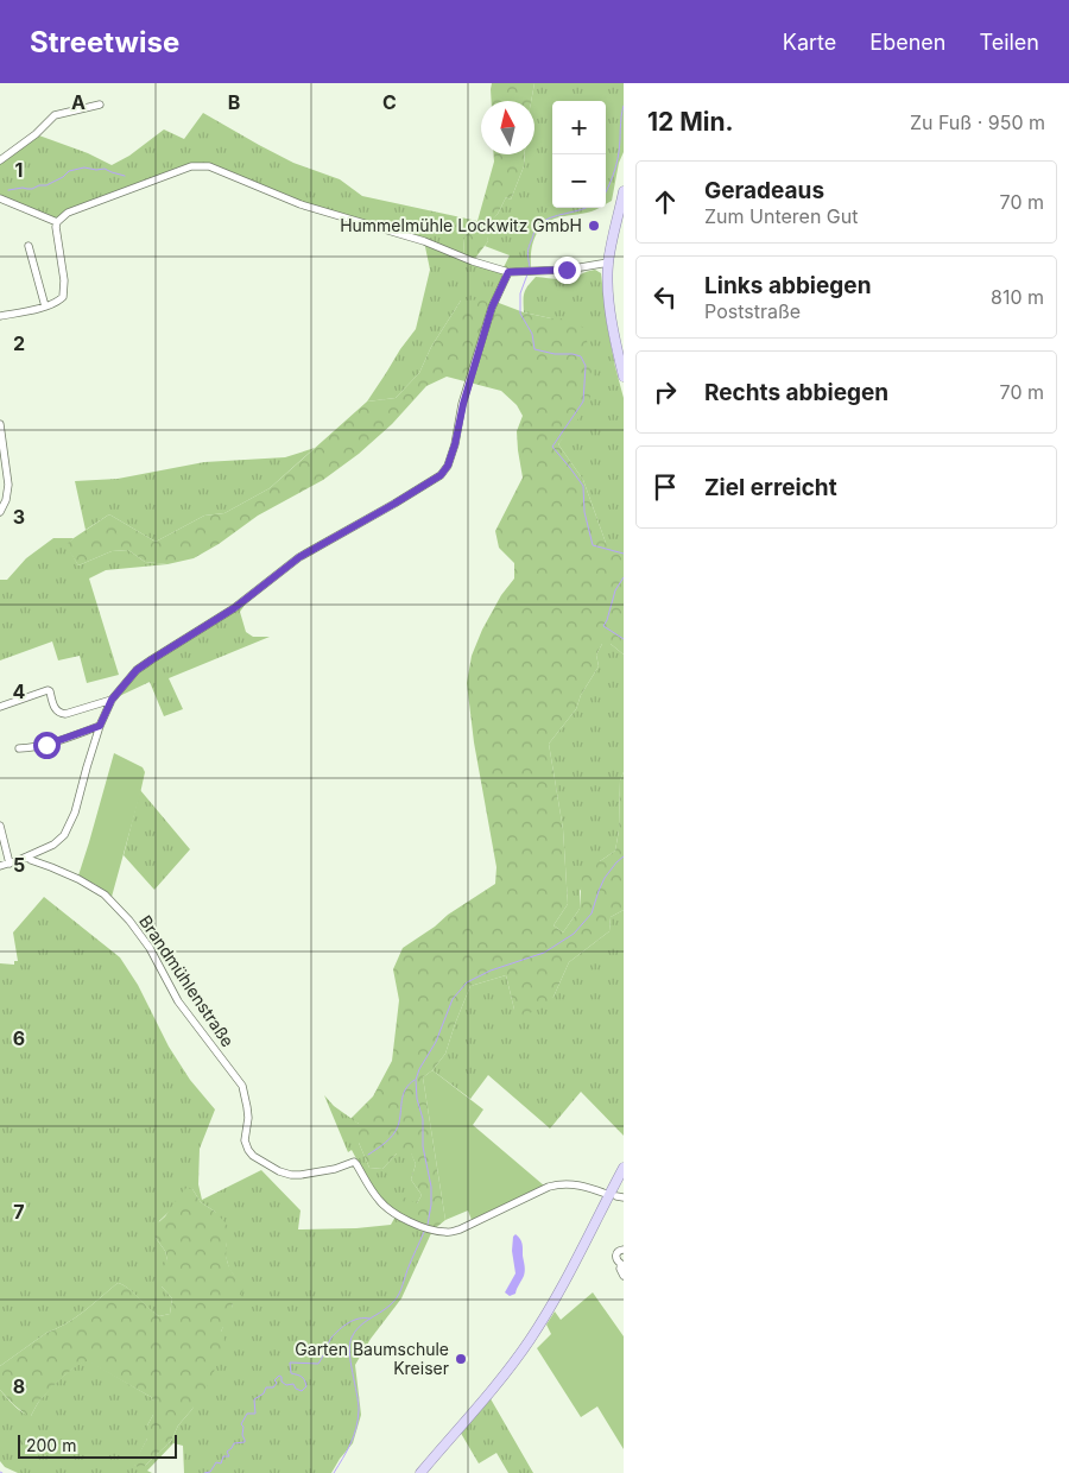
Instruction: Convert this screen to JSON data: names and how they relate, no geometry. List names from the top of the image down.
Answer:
{
  "streets": {
    "street": ["Brandmühlenstraße"]
  },
  "places": ["Hummelmühle Lockwitz GmbH", "Garten Baumschule Kreiser"],
  "scale_bar": "200 m",
  "north": "top",
  "page": {
    "header": "Streetwise",
    "nav": ["Karte", "Ebenen", "Teilen"],
    "heading": ["12 Min.", "Zu Fuß · 950 m"],
    "map_buttons": ["+", "−"],
    "list": [
      ["Geradeaus", "Zum Unteren Gut", "70 m"],
      ["Links abbiegen", "Poststraße", "810 m"],
      ["Rechts abbiegen", "70 m"],
      "Ziel erreicht"
    ],
    "scale": "200 m"
  },
  "grid": {
    "columns": ["A", "B", "C"],
    "rows": [
      "1",
      "2",
      "3",
      "4",
      "5",
      "6",
      "7",
      "8"
    ]
  }
}
